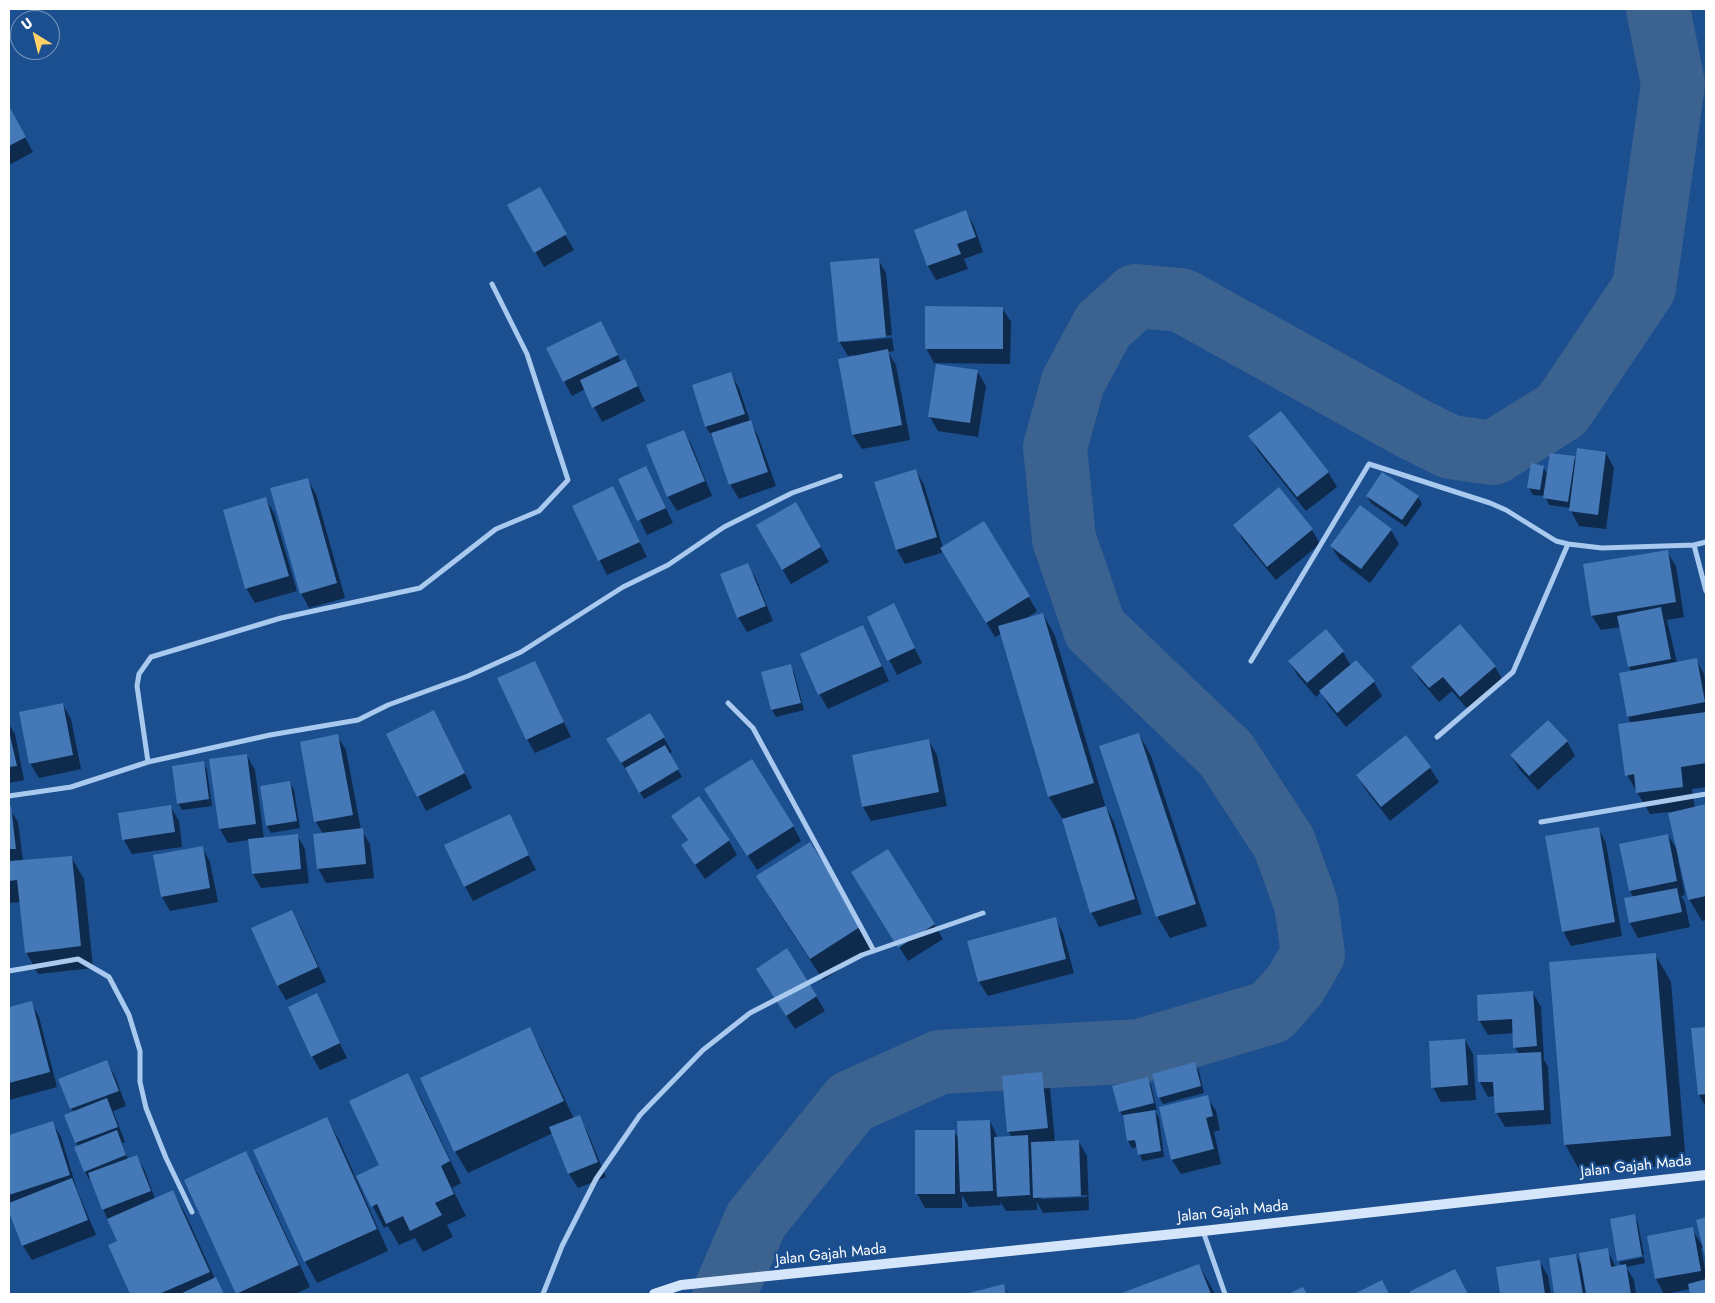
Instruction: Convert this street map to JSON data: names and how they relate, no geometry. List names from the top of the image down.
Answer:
{
  "streets": {
    "main road": ["Jalan Gajah Mada"]
  },
  "north": "top left"
}
